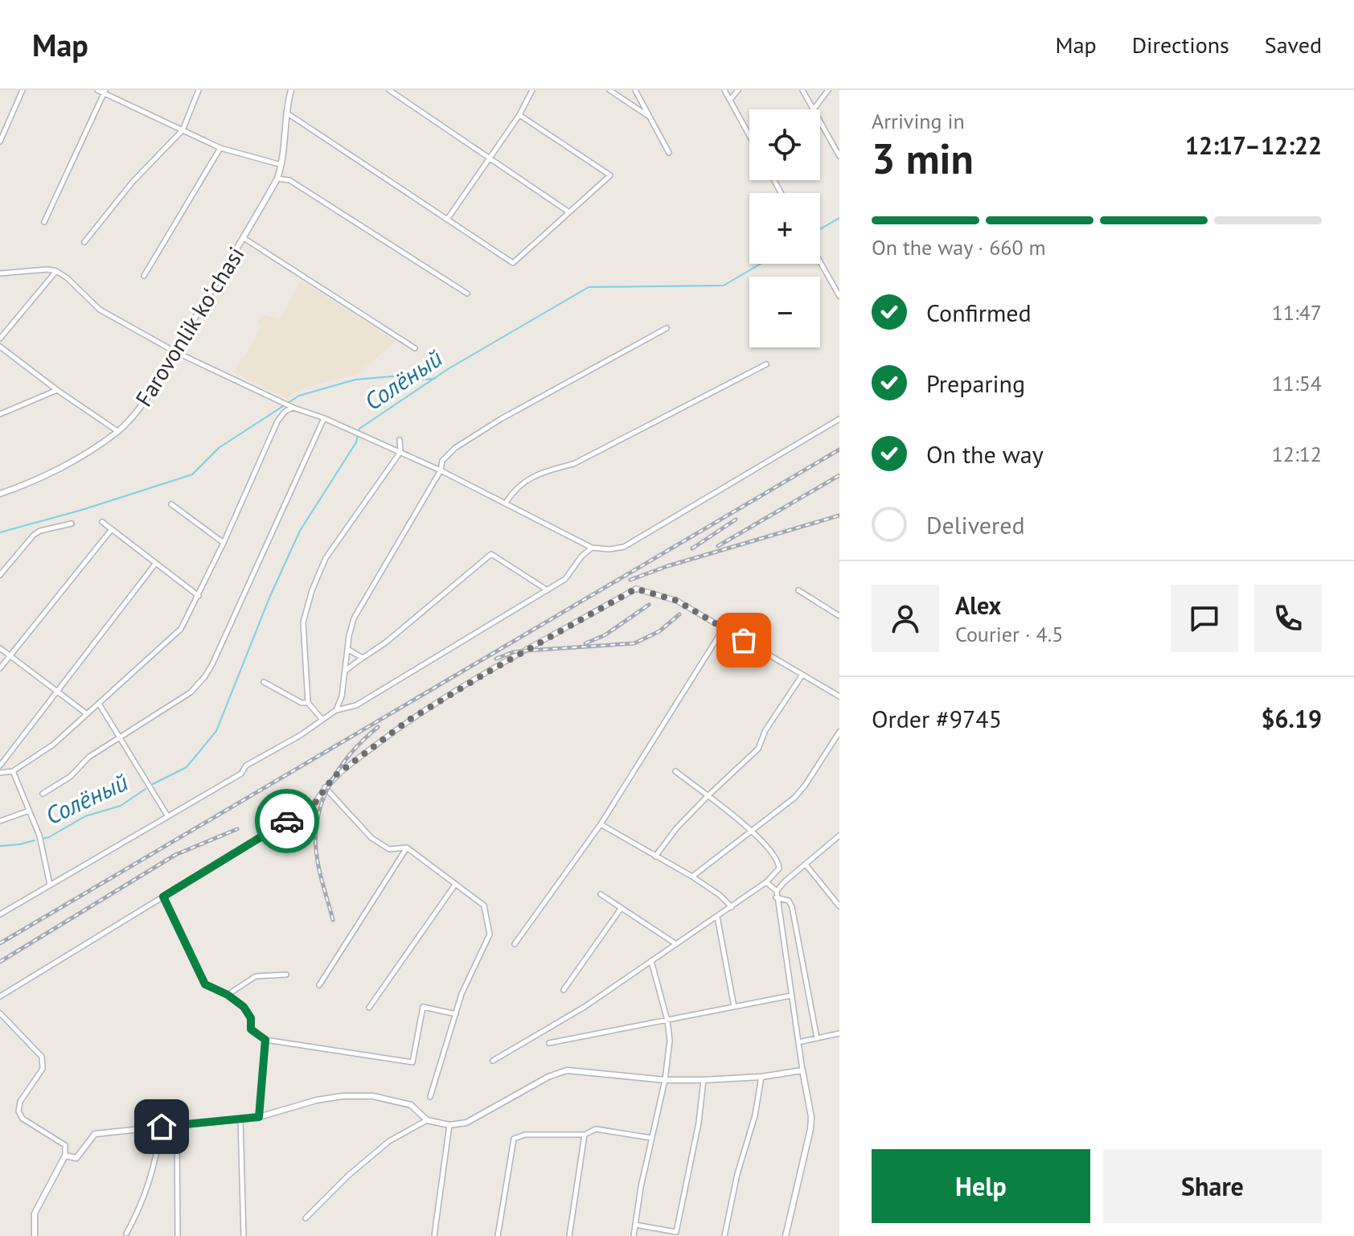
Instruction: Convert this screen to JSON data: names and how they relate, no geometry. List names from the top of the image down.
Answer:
{
  "streets": {
    "street": ["Farovonlik koʻchasi"]
  },
  "water": ["Солёный"],
  "page": {
    "header": "Map",
    "nav": ["Map", "Directions", "Saved"],
    "heading": ["3 min", "Arriving in", "12:17–12:22"],
    "panel": [
      "Alex",
      "Courier · 4.5",
      "Order #9745",
      "$6.19"
    ],
    "map_buttons": ["+", "−"],
    "bar": "On the way · 660 m",
    "list": [
      ["Confirmed", "11:47"],
      ["Preparing", "11:54"],
      ["On the way", "12:12"],
      "Delivered"
    ],
    "buttons": ["Help", "Share"]
  }
}
